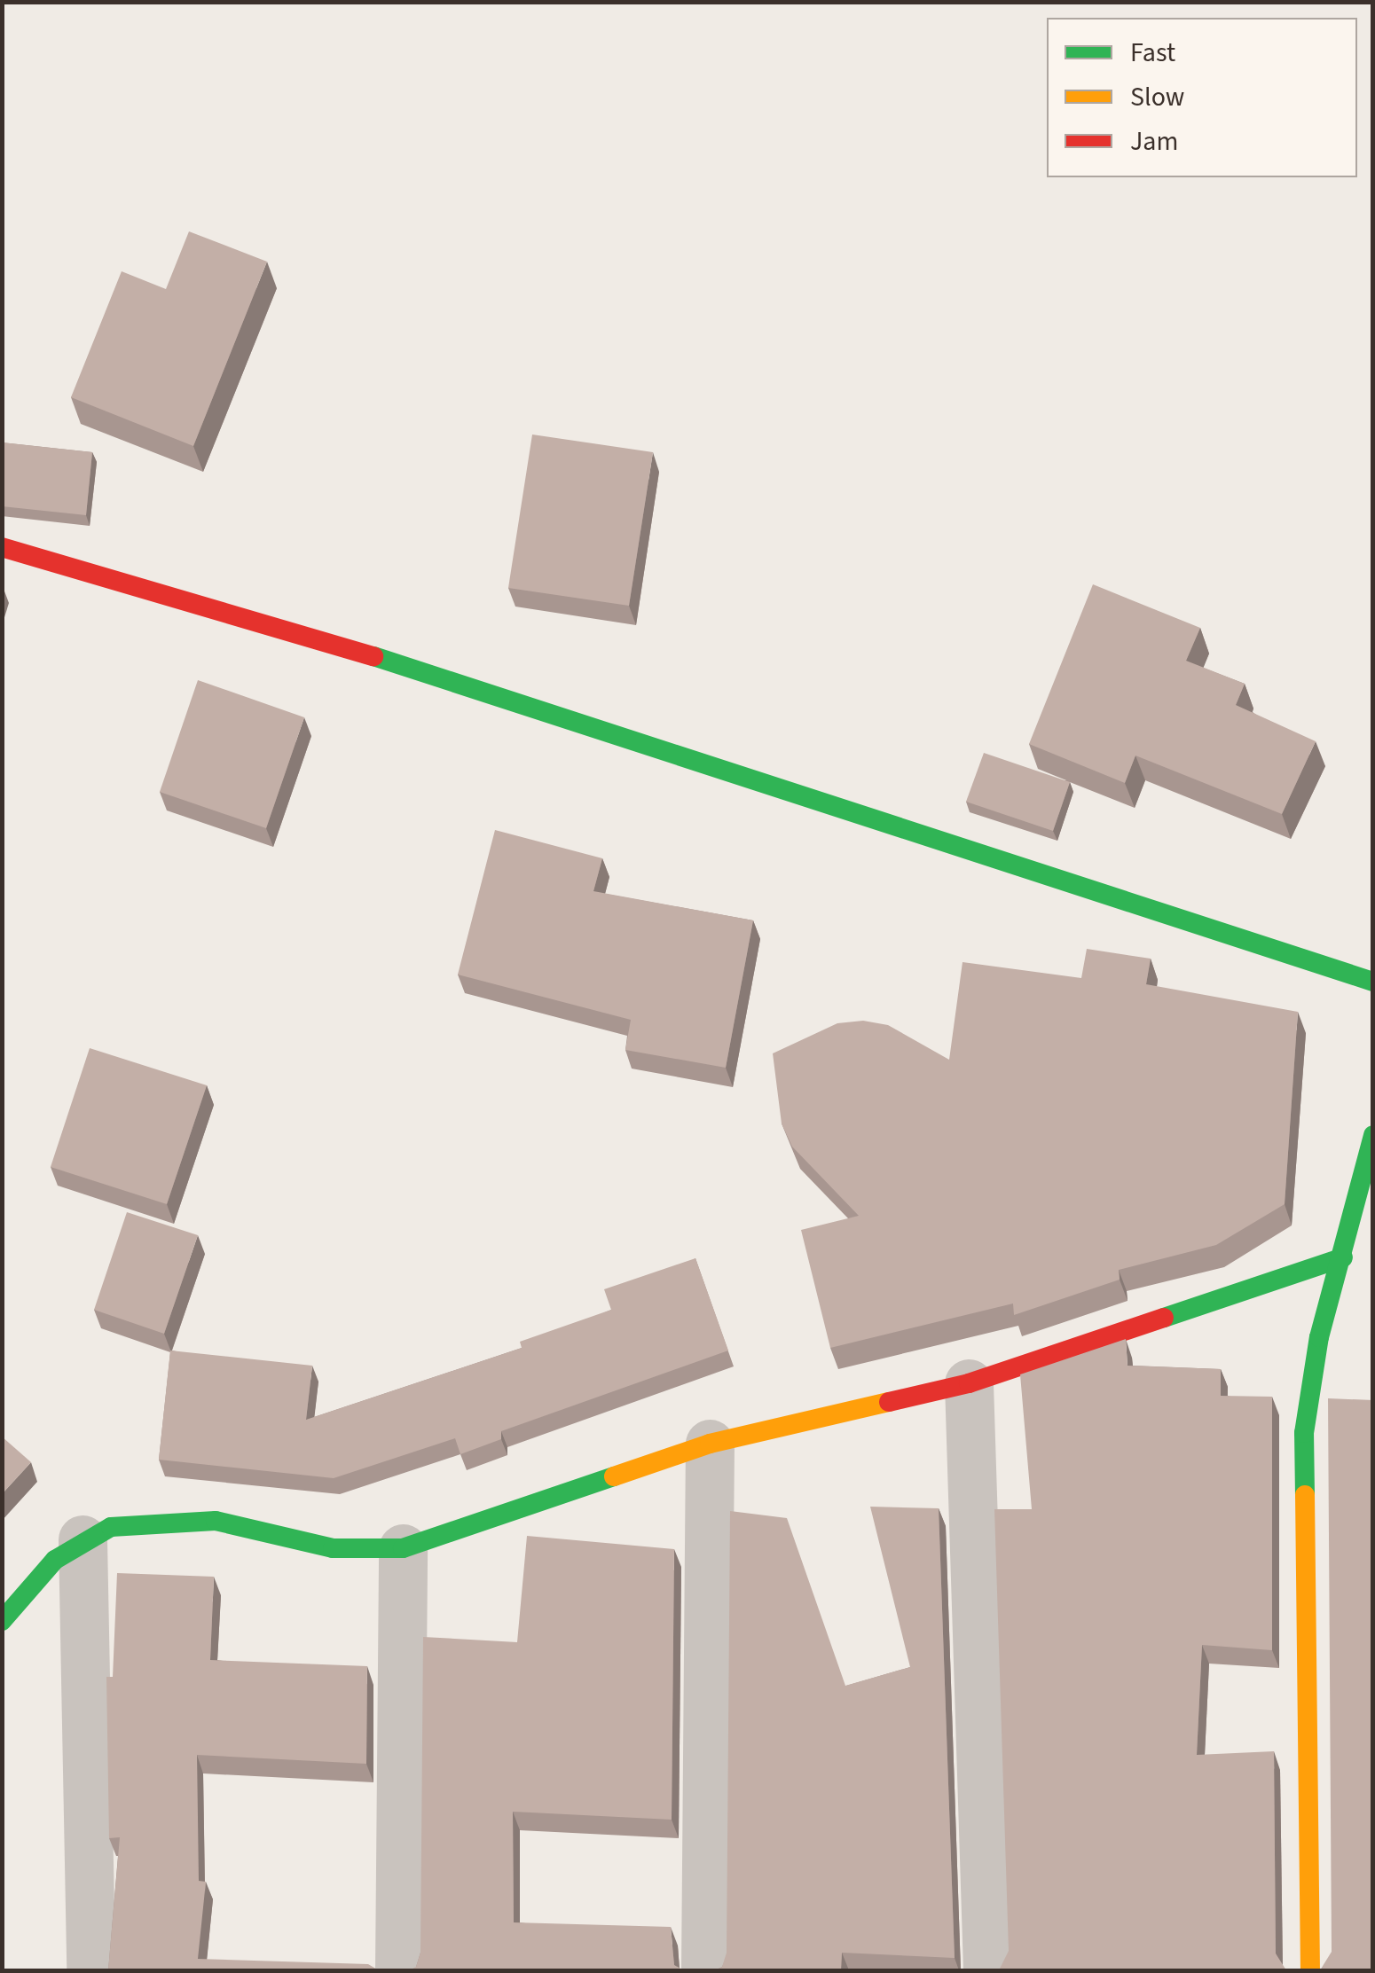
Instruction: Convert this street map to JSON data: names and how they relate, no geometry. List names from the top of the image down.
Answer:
{
  "legend": ["Fast", "Slow", "Jam"]
}
